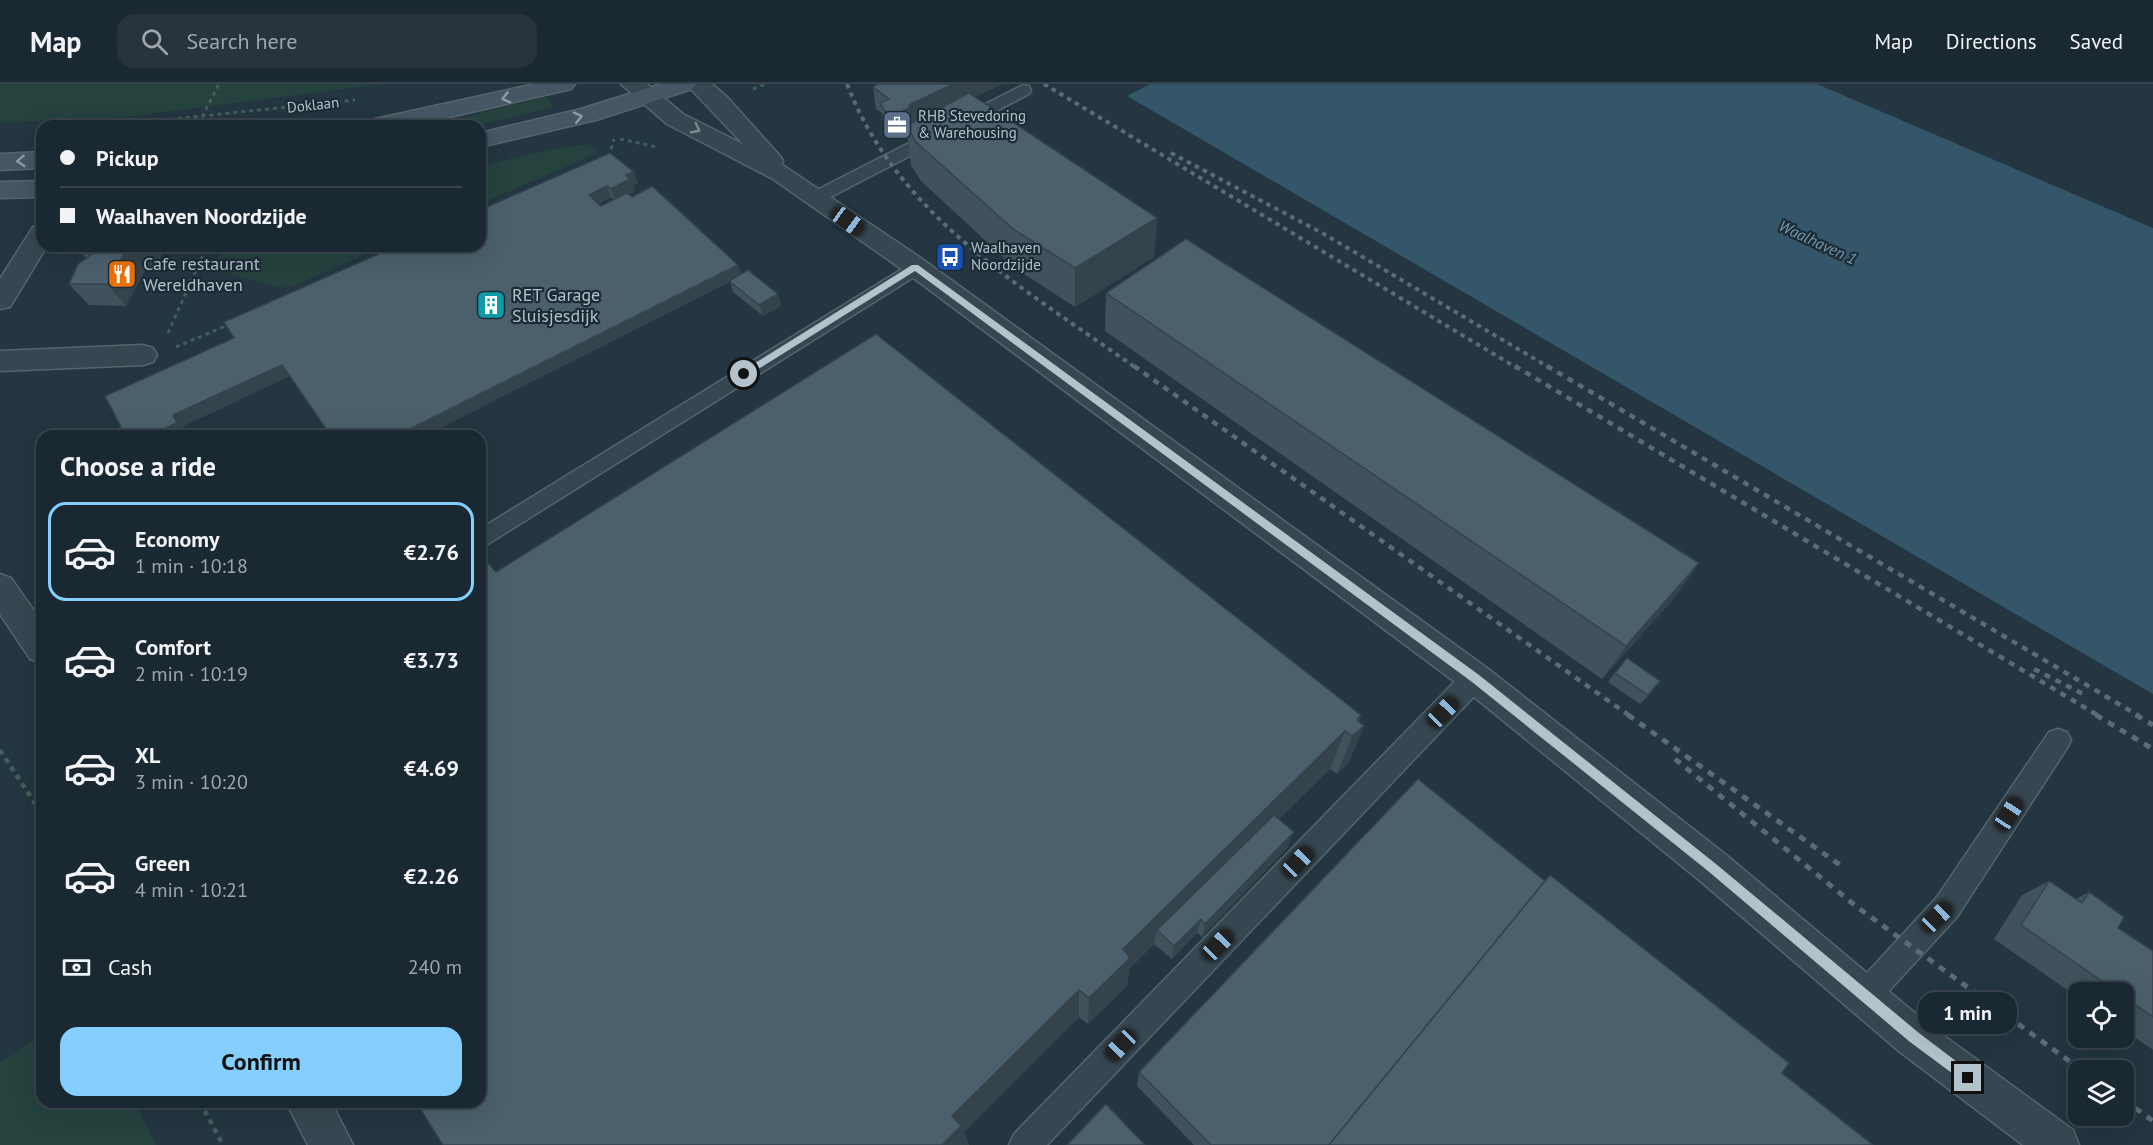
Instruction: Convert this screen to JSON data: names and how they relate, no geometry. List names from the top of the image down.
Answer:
{
  "streets": {
    "path": ["Doklaan"]
  },
  "water": ["Waalhaven 1"],
  "places": {
    "office": ["RHB Stevedoring & Warehousing"],
    "bus stop": ["Waalhaven Noordzijde"],
    "restaurant": ["Cafe restaurant Wereldhaven"],
    "building": ["RET Garage Sluisjesdijk"]
  },
  "page": {
    "header": "Map",
    "search": "Search here",
    "nav": ["Map", "Directions", "Saved"],
    "banner": ["Pickup", "Waalhaven Noordzijde"],
    "heading": "Choose a ride",
    "list": [
      {
        "name": "Economy",
        "note": "1 min · 10:18",
        "value": "€2.76"
      },
      {
        "name": "Comfort",
        "note": "2 min · 10:19",
        "value": "€3.73"
      },
      {
        "name": "XL",
        "note": "3 min · 10:20",
        "value": "€4.69"
      },
      {
        "name": "Green",
        "note": "4 min · 10:21",
        "value": "€2.26"
      }
    ],
    "pay": ["Cash", "240 m"],
    "bubble": "1 min",
    "buttons": "Confirm"
  }
}
